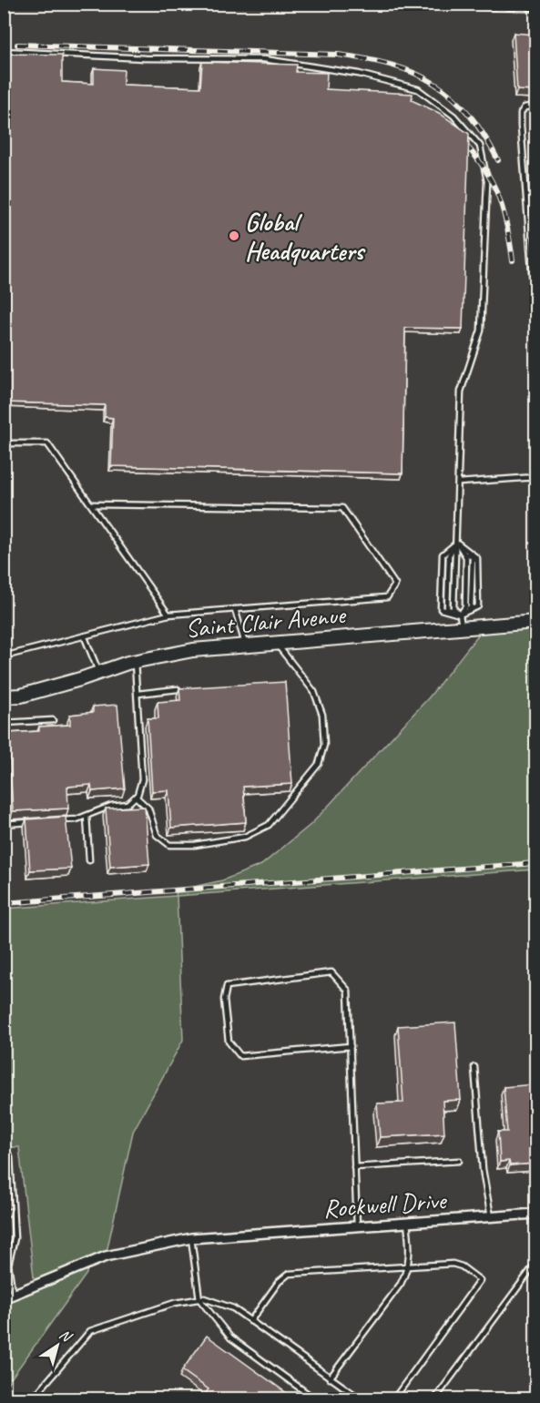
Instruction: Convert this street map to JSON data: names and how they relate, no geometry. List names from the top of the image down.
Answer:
{
  "streets": {
    "street": ["Saint Clair Avenue", "Rockwell Drive"]
  },
  "places": ["Global Headquarters"],
  "north": "top right"
}
